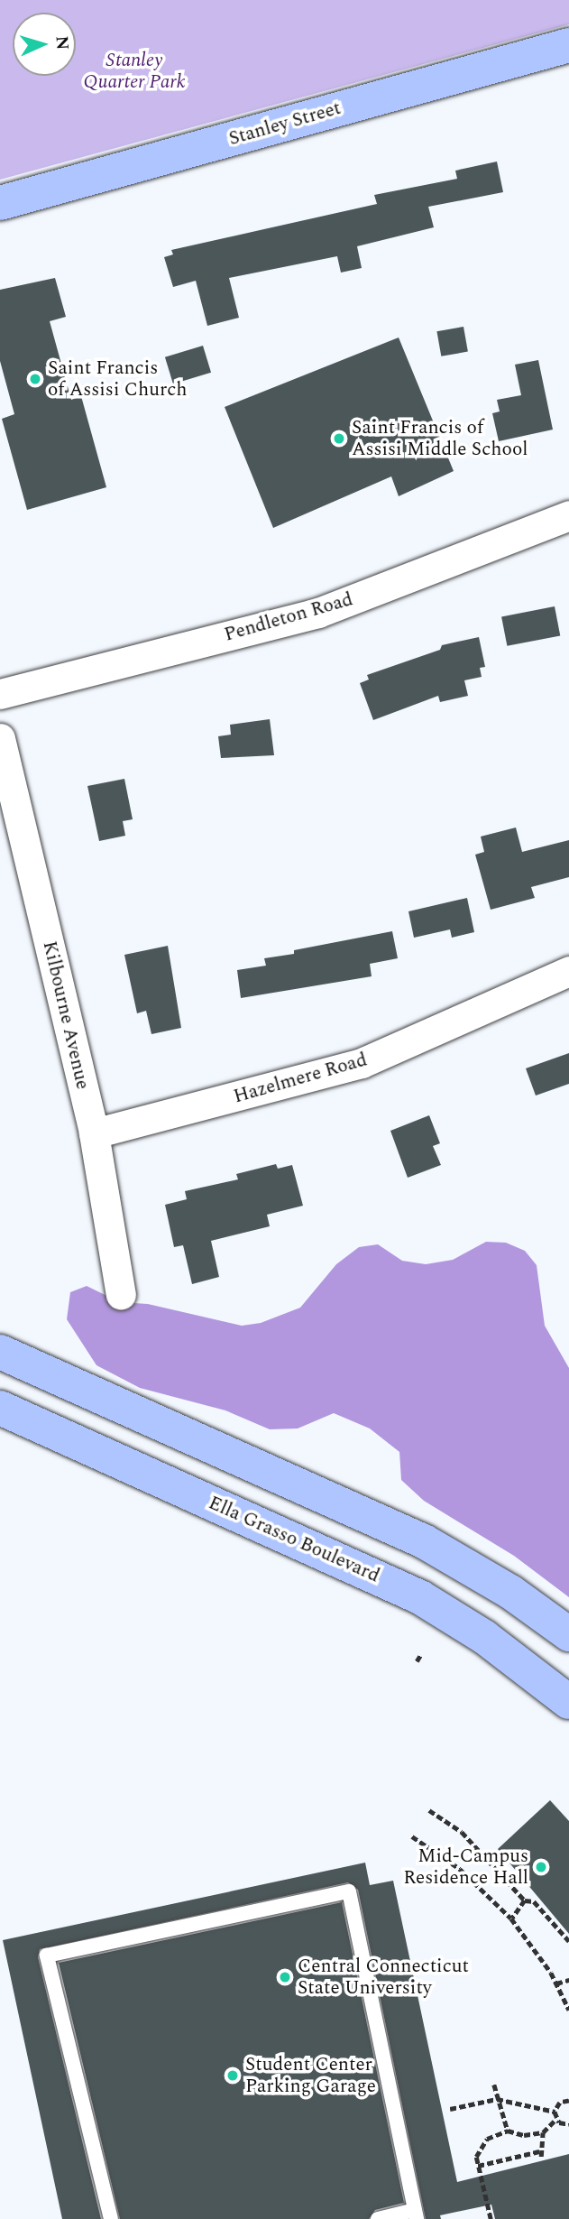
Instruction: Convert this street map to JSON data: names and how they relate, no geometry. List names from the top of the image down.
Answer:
{
  "streets": {
    "main road": ["Stanley Street", "Ella Grasso Boulevard"],
    "street": ["Pendleton Road", "Kilbourne Avenue", "Hazelmere Road"]
  },
  "crossings": [
    ["Kilbourne Avenue", "Hazelmere Road"]
  ],
  "parks": ["Stanley Quarter Park"],
  "places": [
    "Saint Francis of Assisi Church",
    "Saint Francis of Assisi Middle School",
    "Mid-Campus Residence Hall",
    "Central Connecticut State University",
    "Student Center Parking Garage"
  ],
  "north": "right"
}
